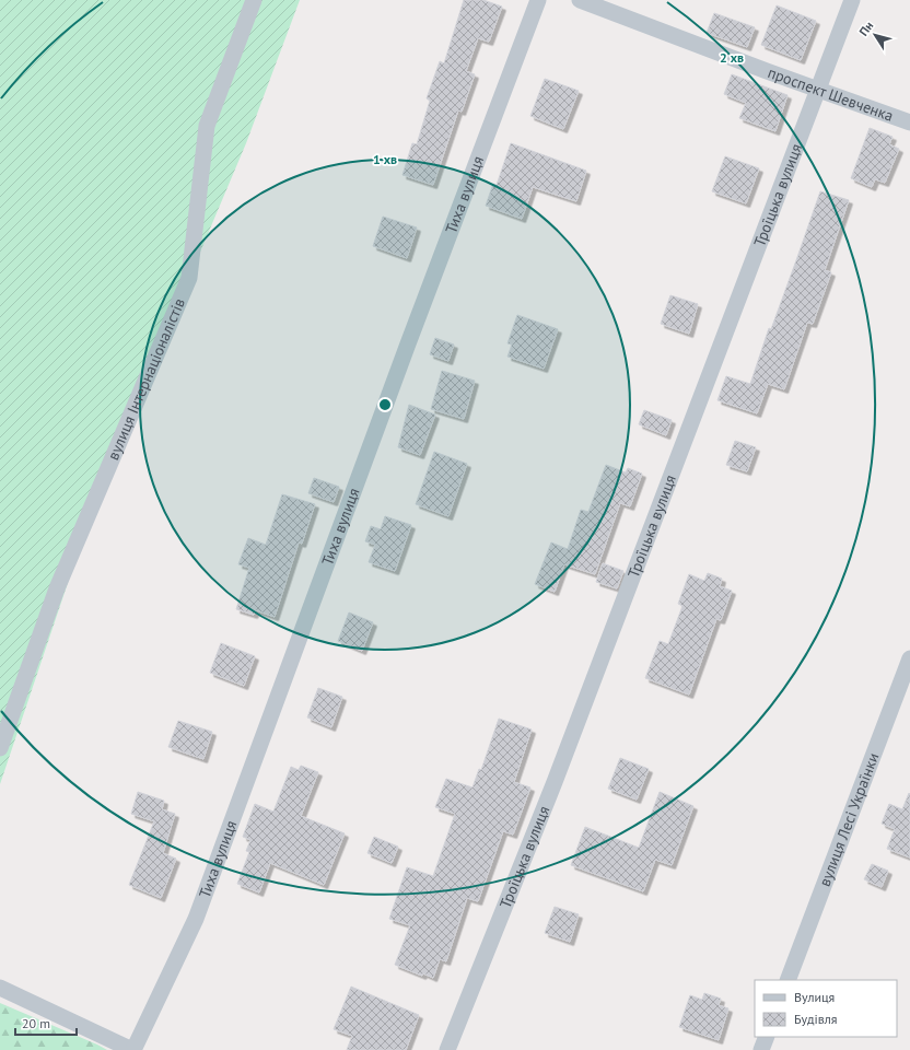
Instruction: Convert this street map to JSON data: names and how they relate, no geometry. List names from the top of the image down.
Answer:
{
  "streets": {
    "street": [
      "проспект Шевченка",
      "Тиха вулиця",
      "Троїцька вулиця",
      "вулиця Інтернаціоналістів",
      "вулиця Лесі Українки"
    ]
  },
  "crossings": [
    ["проспект Шевченка", "Троїцька вулиця"]
  ],
  "legend": ["Вулиця", "Будівля"],
  "scale_bar": "20 m",
  "north": "top left",
  "rings": ["2 хв", "1 хв"]
}
